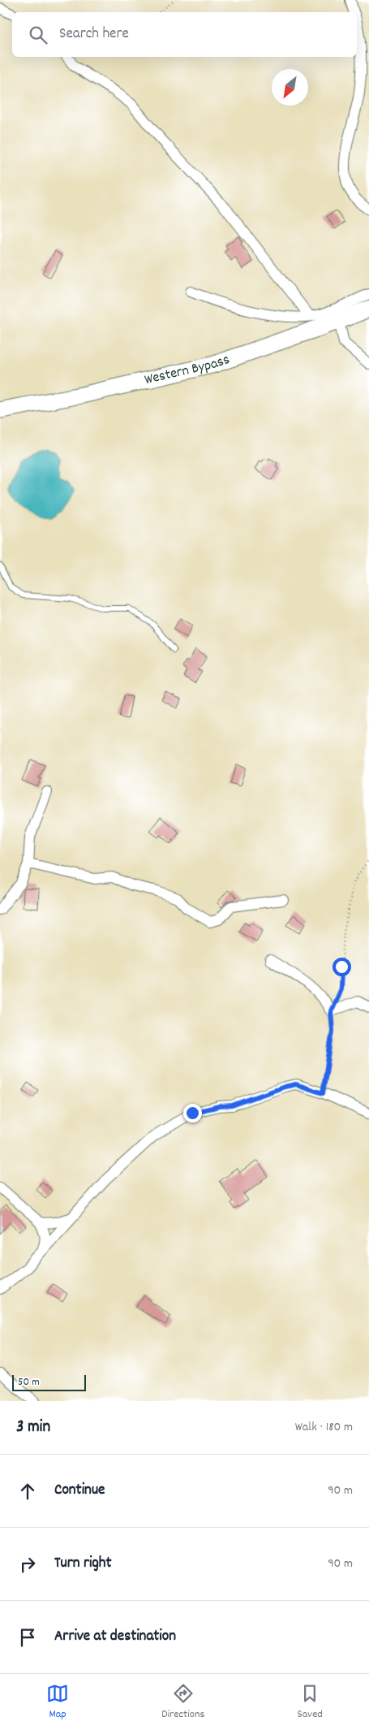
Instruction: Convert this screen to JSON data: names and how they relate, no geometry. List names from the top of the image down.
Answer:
{
  "streets": {
    "main road": ["Western Bypass"]
  },
  "scale_bar": "50 m",
  "north": "bottom left",
  "page": {
    "search": "Search here",
    "scale": "50 m",
    "heading": ["3 min", "Walk · 180 m"],
    "list": [
      ["Continue", "90 m"],
      ["Turn right", "90 m"],
      "Arrive at destination"
    ],
    "nav": ["Map", "Directions", "Saved"]
  }
}
